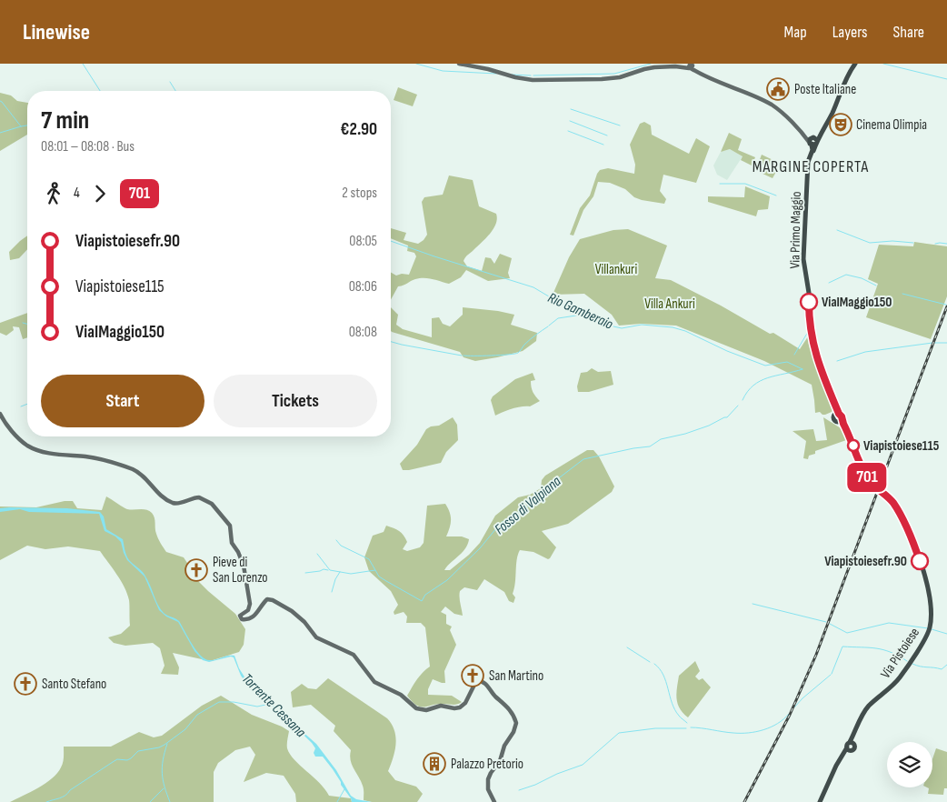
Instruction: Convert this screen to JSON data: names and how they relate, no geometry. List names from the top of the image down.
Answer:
{
  "streets": {
    "main road": ["Via Primo Maggio", "Via Pistoiese"]
  },
  "crossings": [
    ["Via Primo Maggio", "Via Pistoiese"]
  ],
  "districts": ["MARGINE COPERTA"],
  "water": ["Rio Gamberaio", "Fosso di Valpiana", "Torrente Cessana"],
  "parks": ["Villankuri", "Villa Ankuri"],
  "places": {
    "public building": ["Poste Italiane"],
    "theatre": ["Cinema Olimpia"],
    "other": ["ViaIMaggio150", "Viapistoiese115", "Viapistoiesefr.90"],
    "church": ["Pieve di San Lorenzo", "San Martino", "Santo Stefano"],
    "building": ["Palazzo Pretorio"]
  },
  "lines": ["bus line 701"],
  "page": {
    "header": "Linewise",
    "nav": ["Map", "Layers", "Share"],
    "on_map": "701",
    "heading": ["7 min", "08:01 – 08:08 · Bus", "€2.90"],
    "legs": ["4", "701", "2 stops"],
    "list": [
      {
        "name": "Viapistoiesefr.90",
        "value": "08:05"
      },
      {
        "name": "Viapistoiese115",
        "value": "08:06"
      },
      {
        "name": "ViaIMaggio150",
        "value": "08:08"
      }
    ],
    "buttons": ["Start", "Tickets"]
  }
}
